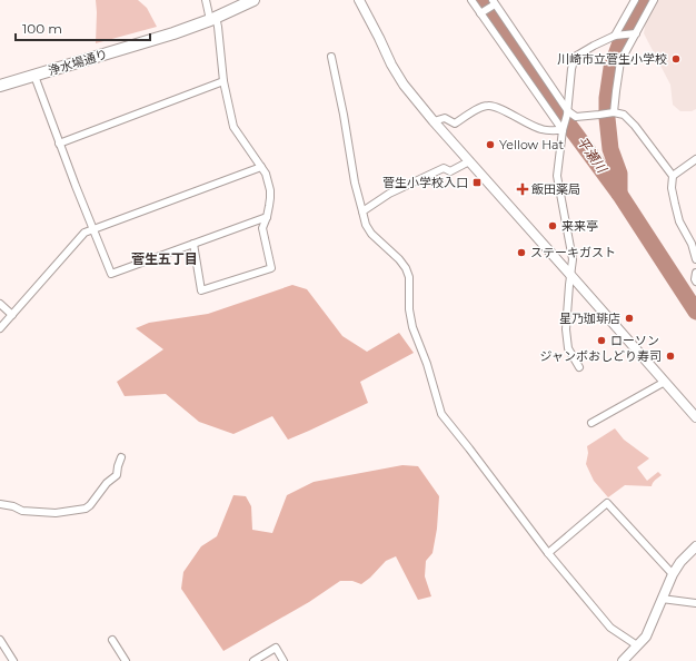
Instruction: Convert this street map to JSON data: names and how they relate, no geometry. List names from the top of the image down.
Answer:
{
  "streets": {
    "main road": ["浄水場通り"]
  },
  "districts": ["菅生五丁目"],
  "water": ["平瀬川"],
  "places": {
    "other": [
      "川崎市立菅生小学校",
      "Yellow Hat",
      "来来亭",
      "ステーキガスト",
      "星乃珈琲店",
      "ローソン",
      "ジャンボおしどり寿司"
    ],
    "transit": ["菅生小学校入口"],
    "health": ["飯田薬局"]
  },
  "scale_bar": "100 m"
}
